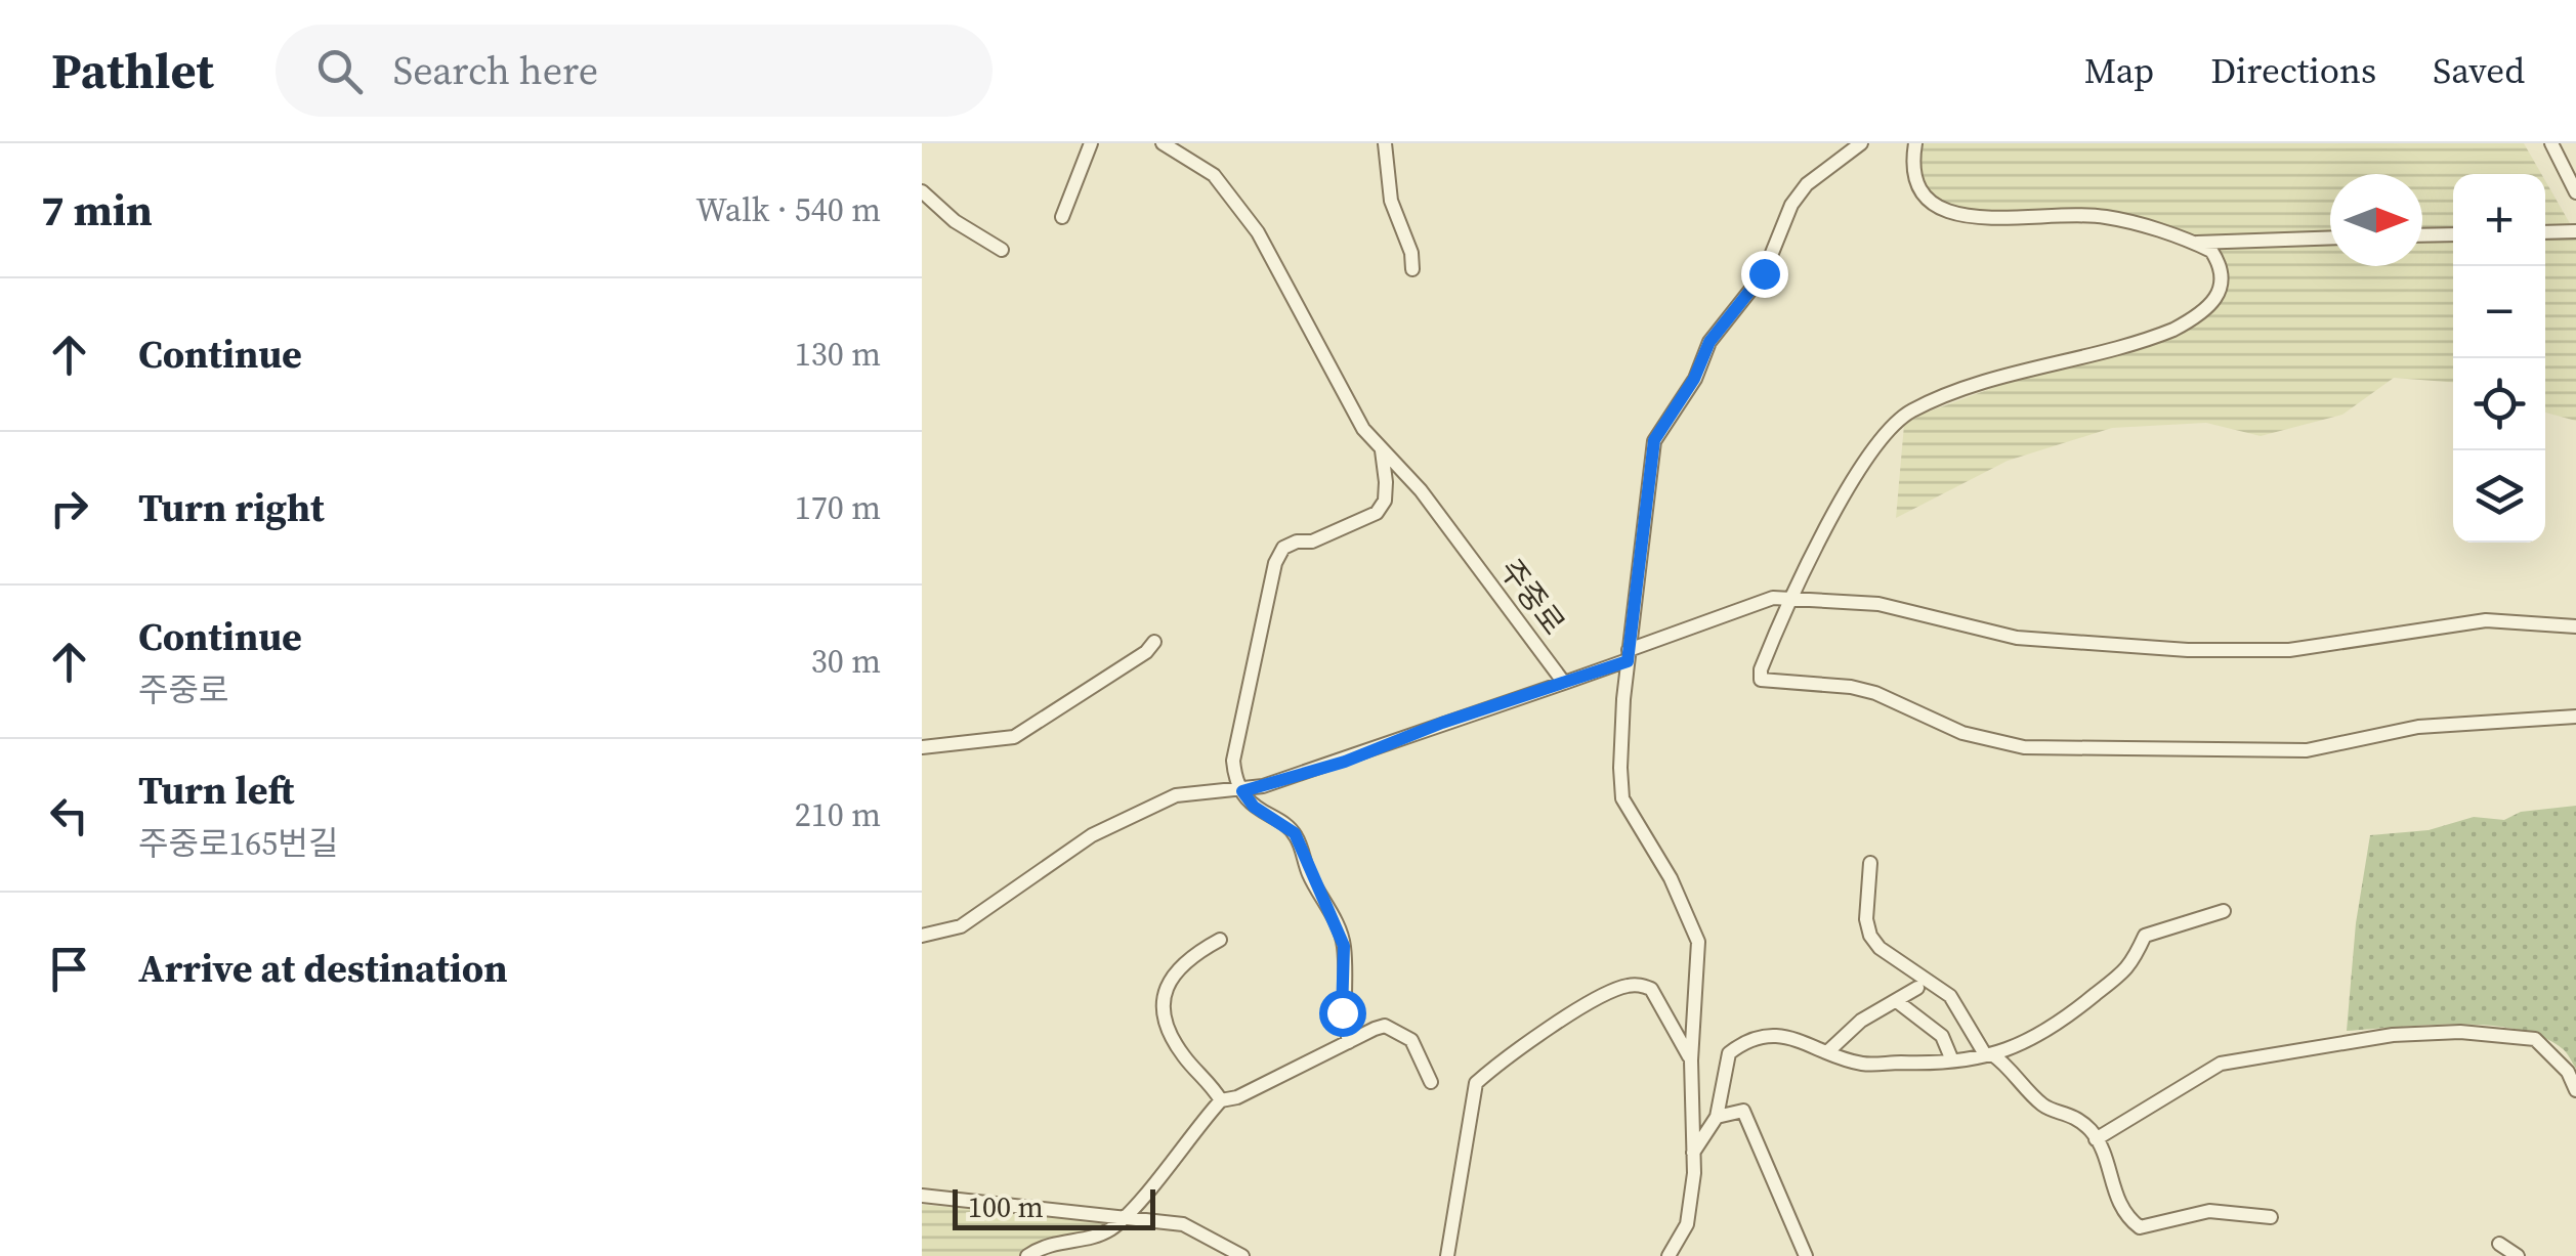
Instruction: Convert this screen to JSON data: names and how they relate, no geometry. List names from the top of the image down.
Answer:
{
  "streets": {
    "street": ["주중로"]
  },
  "scale_bar": "100 m",
  "north": "right",
  "page": {
    "header": "Pathlet",
    "search": "Search here",
    "nav": ["Map", "Directions", "Saved"],
    "heading": ["7 min", "Walk · 540 m"],
    "map_buttons": ["+", "−"],
    "list": [
      ["Continue", "130 m"],
      ["Turn right", "170 m"],
      ["Continue", "주중로", "30 m"],
      ["Turn left", "주중로165번길", "210 m"],
      "Arrive at destination"
    ],
    "scale": "100 m"
  }
}
